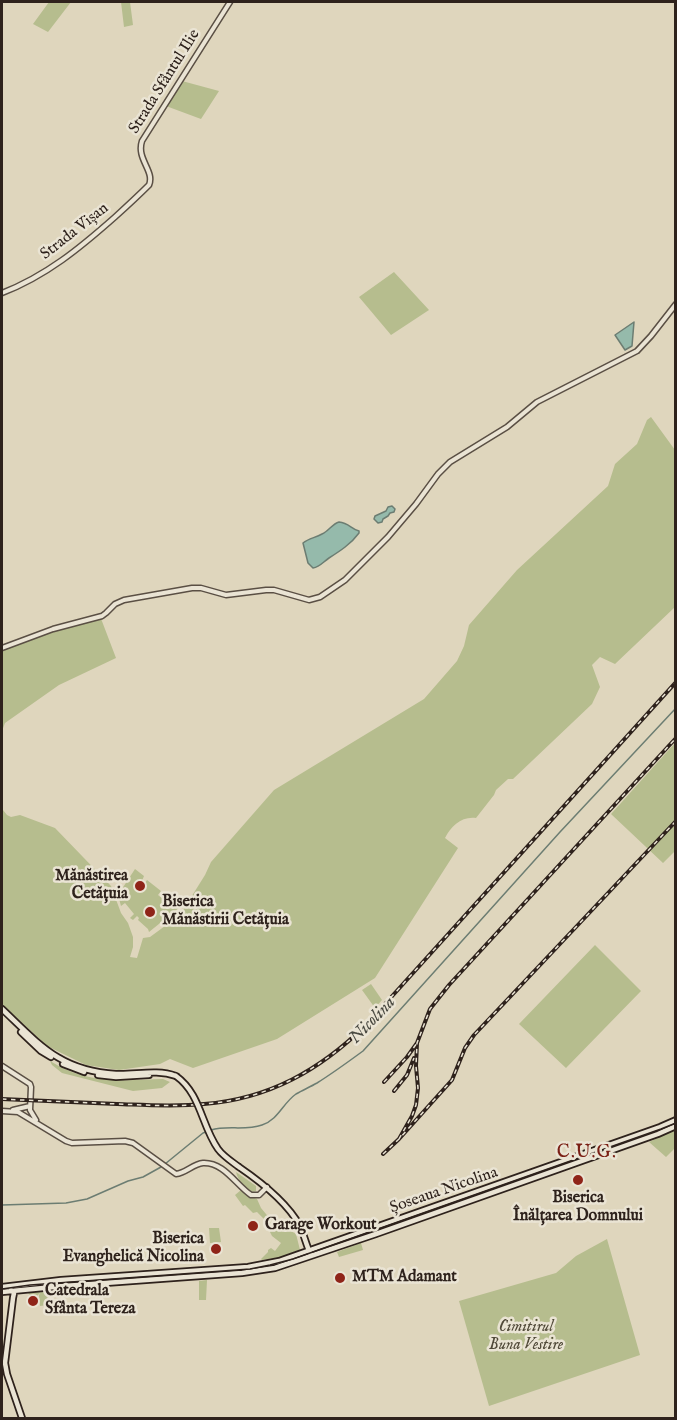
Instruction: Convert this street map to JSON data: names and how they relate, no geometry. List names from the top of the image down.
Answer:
{
  "streets": {
    "main road": ["Șoseaua Nicolina"],
    "street": ["Strada Sfântul Ilie", "Strada Vișan"]
  },
  "crossings": [
    ["Strada Sfântul Ilie", "Strada Vișan"]
  ],
  "districts": ["C.U.G."],
  "water": ["Nicolina"],
  "parks": ["Cimitirul Buna Vestire"],
  "places": [
    "Mănăstirea Cetățuia",
    "Biserica Mănăstirii Cetățuia",
    "Biserica Înălțarea Domnului",
    "Garage Workout",
    "Biserica Evanghelică Nicolina",
    "MTM Adamant",
    "Catedrala Sfânta Tereza"
  ]
}
